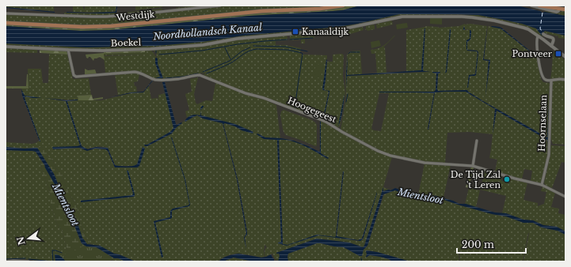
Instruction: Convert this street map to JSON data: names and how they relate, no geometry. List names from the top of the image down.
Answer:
{
  "streets": {
    "main road": ["Westdijk"],
    "street": ["Boekel", "Hoogegeest", "Hoornselaan"]
  },
  "crossings": [
    ["Boekel", "Hoogegeest"],
    ["Hoogegeest", "Hoornselaan"]
  ],
  "water": ["Noordhollandsch Kanaal", "Mientsloot"],
  "places": {
    "transit": ["Kanaaldijk", "Pontveer"],
    "other": ["De Tijd Zal 't Leren"]
  },
  "scale_bar": "200 m",
  "north": "left"
}
